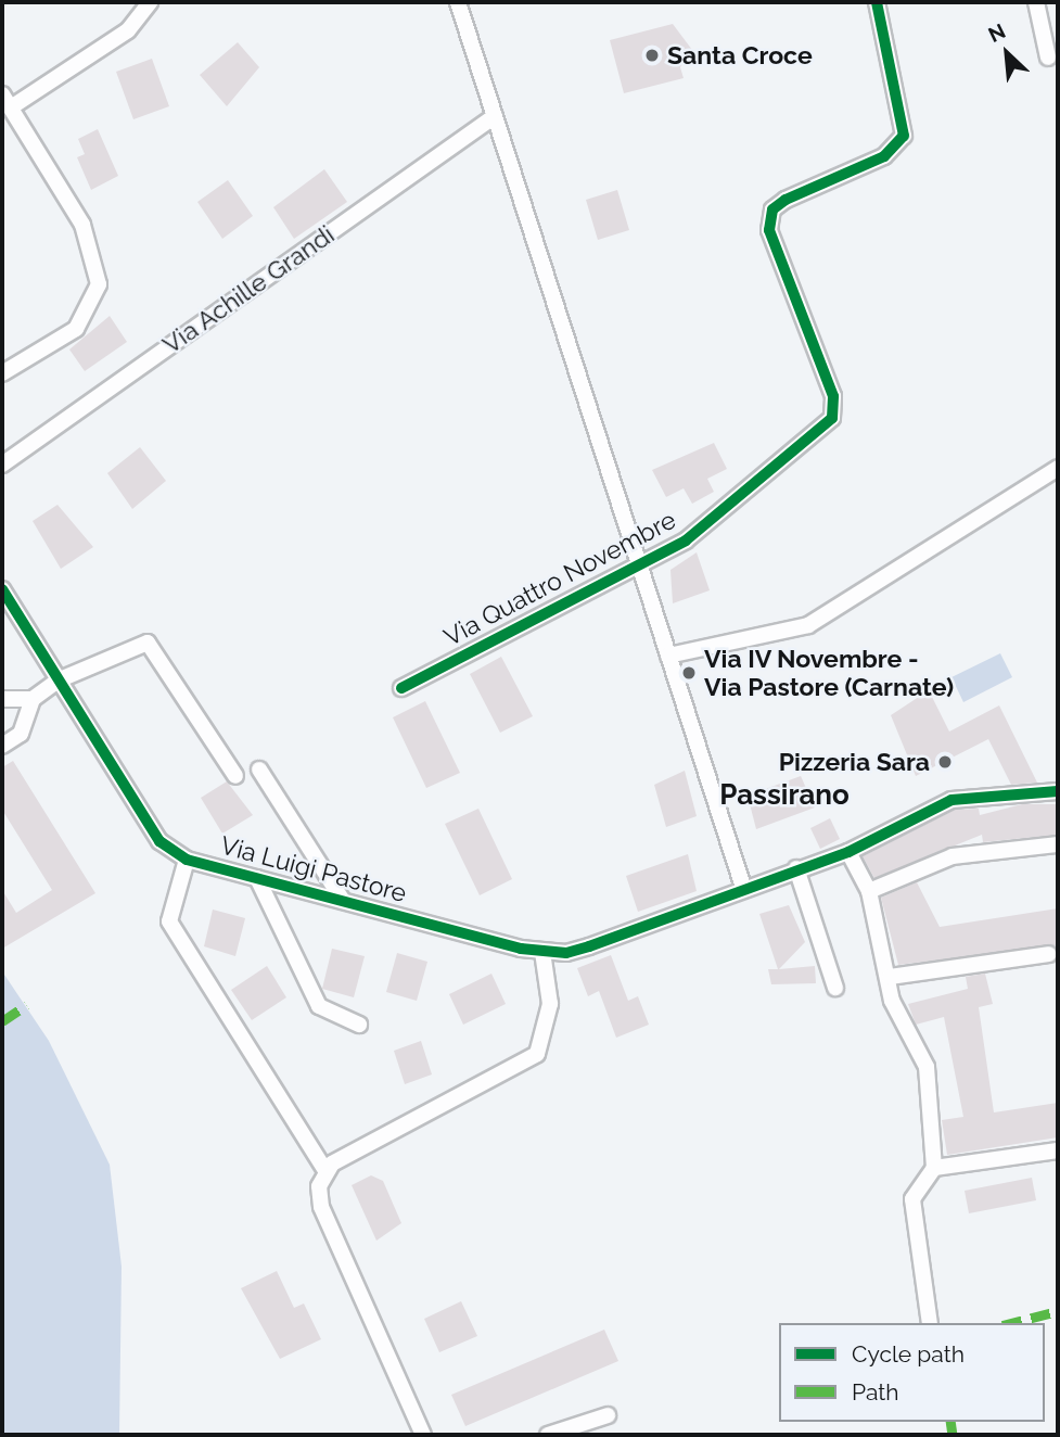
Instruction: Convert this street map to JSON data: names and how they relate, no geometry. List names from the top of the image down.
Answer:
{
  "streets": {
    "street": ["Via Achille Grandi", "Via Quattro Novembre", "Via Luigi Pastore"]
  },
  "crossings": [
    ["Via Achille Grandi", "Via Quattro Novembre"],
    ["Via Quattro Novembre", "Via Luigi Pastore"]
  ],
  "districts": ["Passirano"],
  "places": ["Santa Croce", "Via IV Novembre - Via Pastore (Carnate)", "Pizzeria Sara"],
  "legend": ["Cycle path", "Path"],
  "north": "top left"
}
